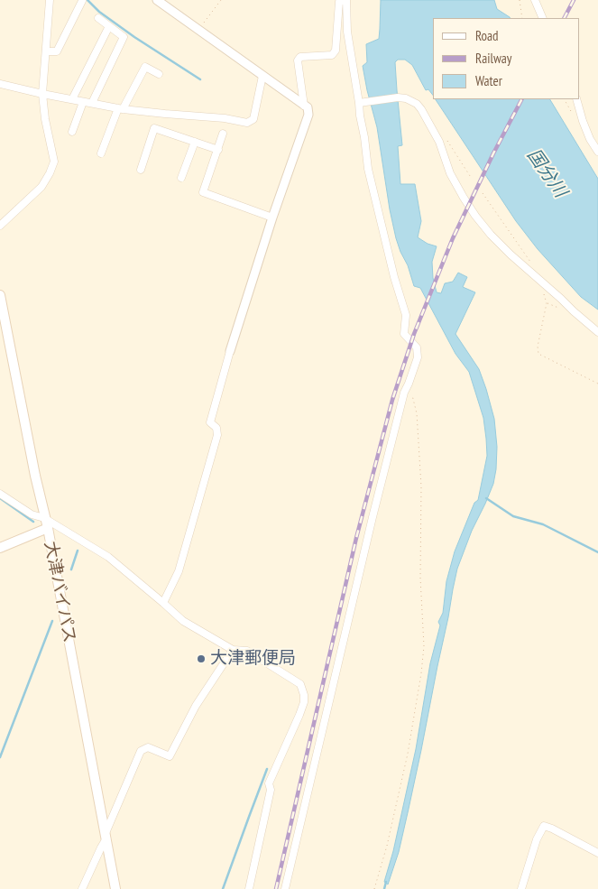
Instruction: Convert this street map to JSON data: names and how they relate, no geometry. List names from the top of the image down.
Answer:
{
  "streets": {
    "main road": ["大津バイパス"]
  },
  "water": ["国分川"],
  "places": ["大津郵便局"],
  "legend": ["Road", "Railway", "Water"]
}
